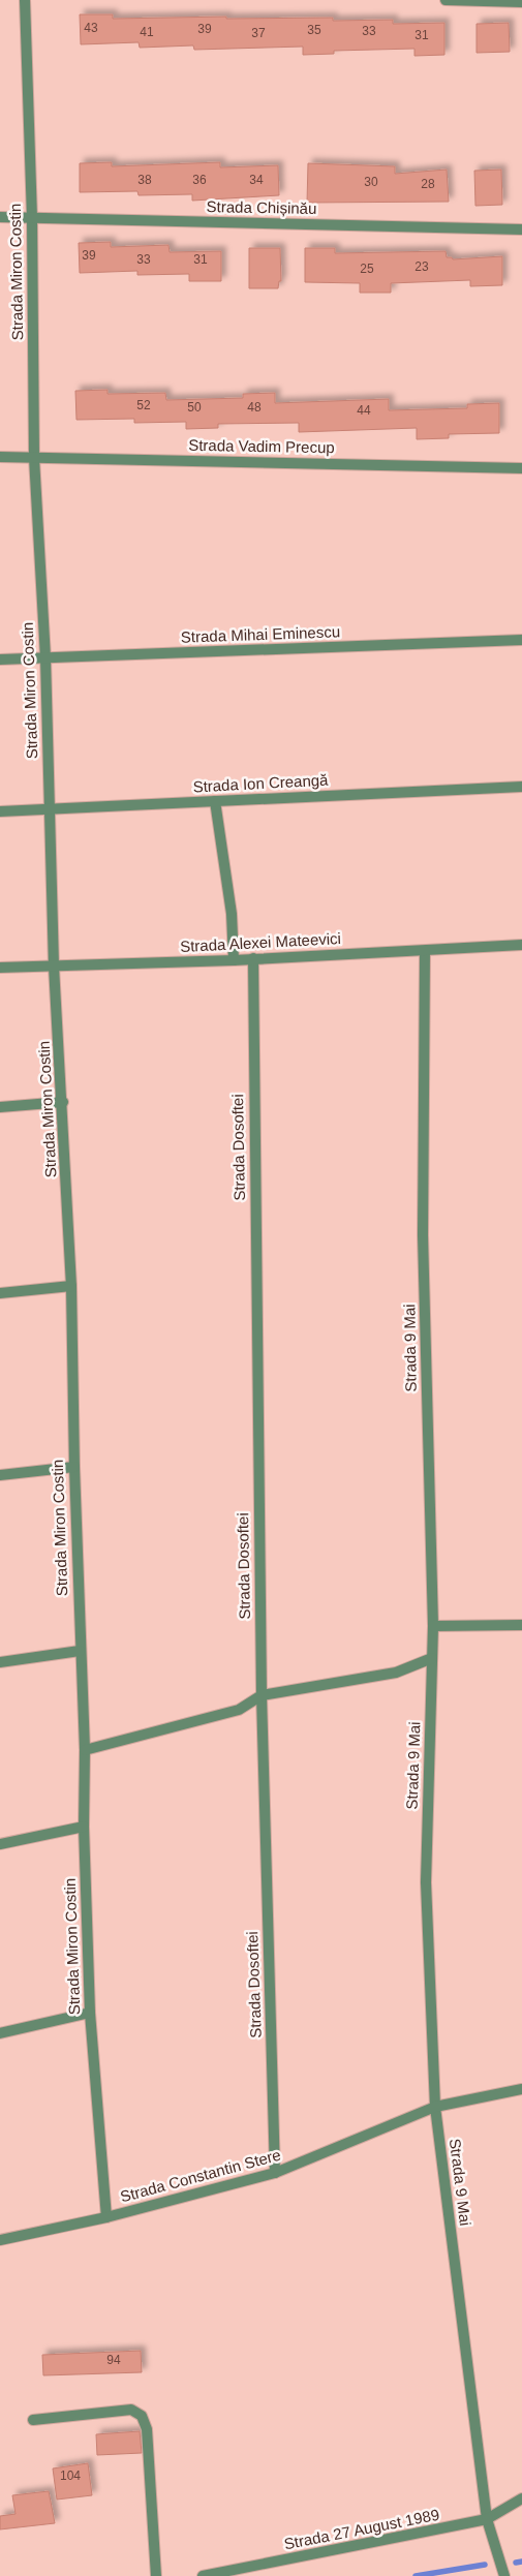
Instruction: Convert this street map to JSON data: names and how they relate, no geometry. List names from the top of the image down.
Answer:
{
  "streets": {
    "street": [
      "Strada Chișinău",
      "Strada Miron Costin",
      "Strada Vadim Precup",
      "Strada Mihai Eminescu",
      "Strada Ion Creangă",
      "Strada Alexei Mateevici",
      "Strada Dosoftei",
      "Strada 9 Mai",
      "Strada Constantin Stere",
      "Strada 27 August 1989"
    ]
  },
  "crossings": [
    ["Strada Chișinău", "Strada Miron Costin"],
    ["Strada Miron Costin", "Strada Vadim Precup"],
    ["Strada Miron Costin", "Strada Mihai Eminescu"],
    ["Strada Miron Costin", "Strada Ion Creangă"],
    ["Strada Miron Costin", "Strada Alexei Mateevici"],
    ["Strada Miron Costin", "Strada Constantin Stere"],
    ["Strada Alexei Mateevici", "Strada Dosoftei"],
    ["Strada Alexei Mateevici", "Strada 9 Mai"],
    ["Strada Dosoftei", "Strada Constantin Stere"],
    ["Strada 9 Mai", "Strada Constantin Stere"],
    ["Strada 9 Mai", "Strada 27 August 1989"]
  ],
  "house_numbers": [
    "43",
    "39",
    "35",
    "33",
    "41",
    "37",
    "31",
    "38",
    "36",
    "34",
    "30",
    "28",
    "39",
    "33",
    "31",
    "23",
    "25",
    "52",
    "50",
    "48",
    "44",
    "94",
    "104"
  ]
}
